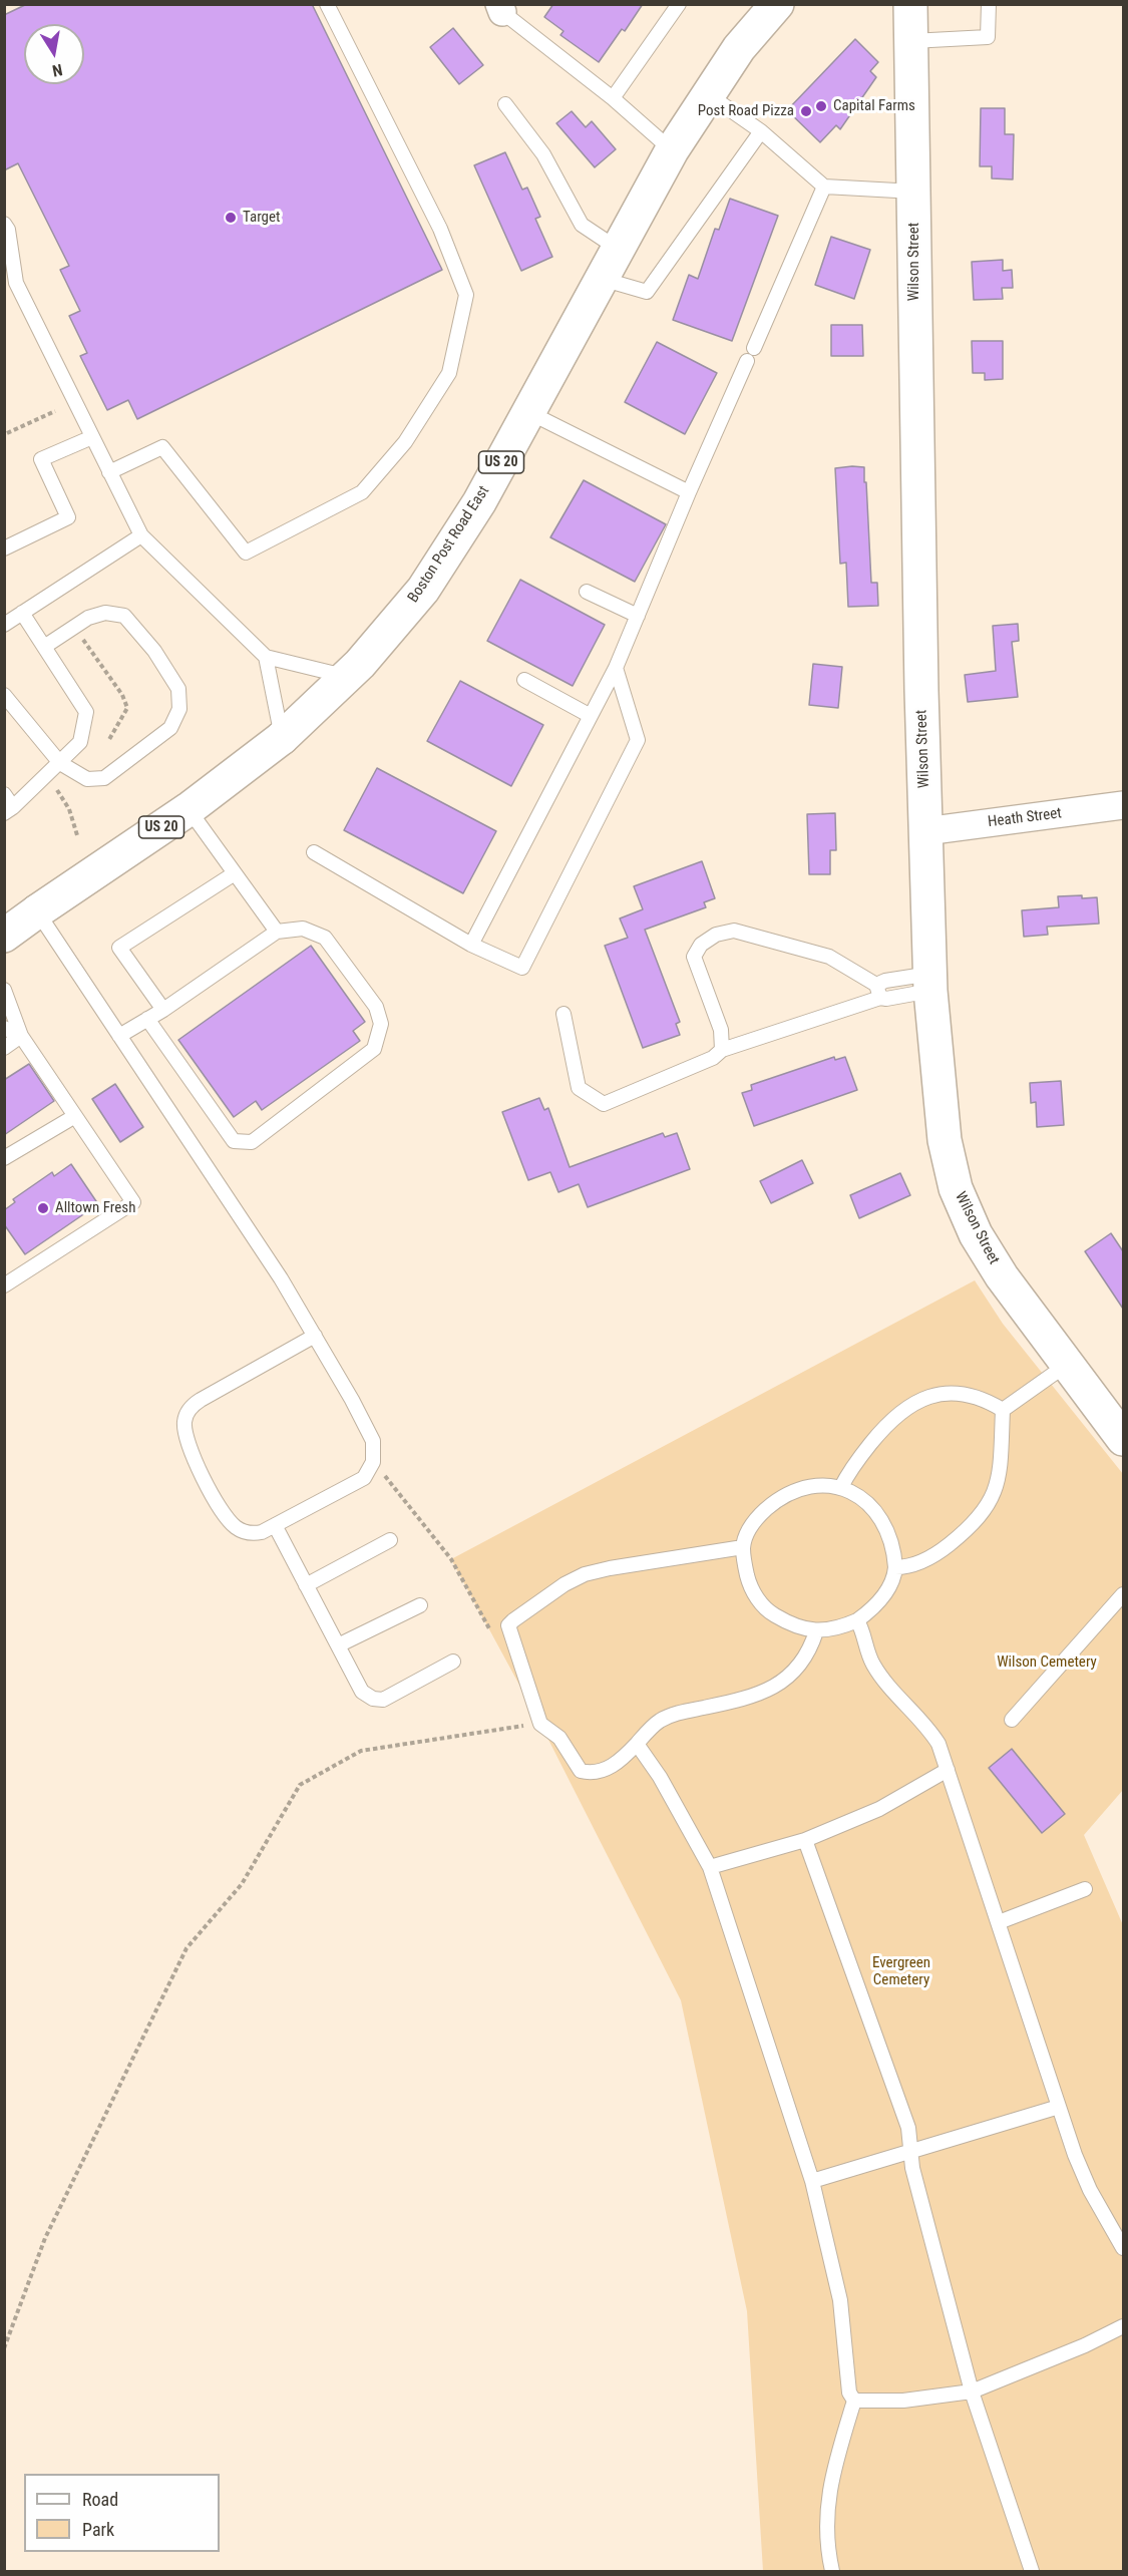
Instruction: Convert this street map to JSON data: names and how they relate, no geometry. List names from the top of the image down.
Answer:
{
  "streets": {
    "main road": ["Wilson Street", "US 20", "Boston Post Road East"],
    "street": ["Heath Street"]
  },
  "crossings": [
    ["Wilson Street", "Heath Street"]
  ],
  "parks": ["Wilson Cemetery", "Evergreen Cemetery"],
  "places": [
    "Capital Farms",
    "Post Road Pizza",
    "Target",
    "Alltown Fresh"
  ],
  "legend": ["Road", "Park"],
  "north": "bottom"
}
